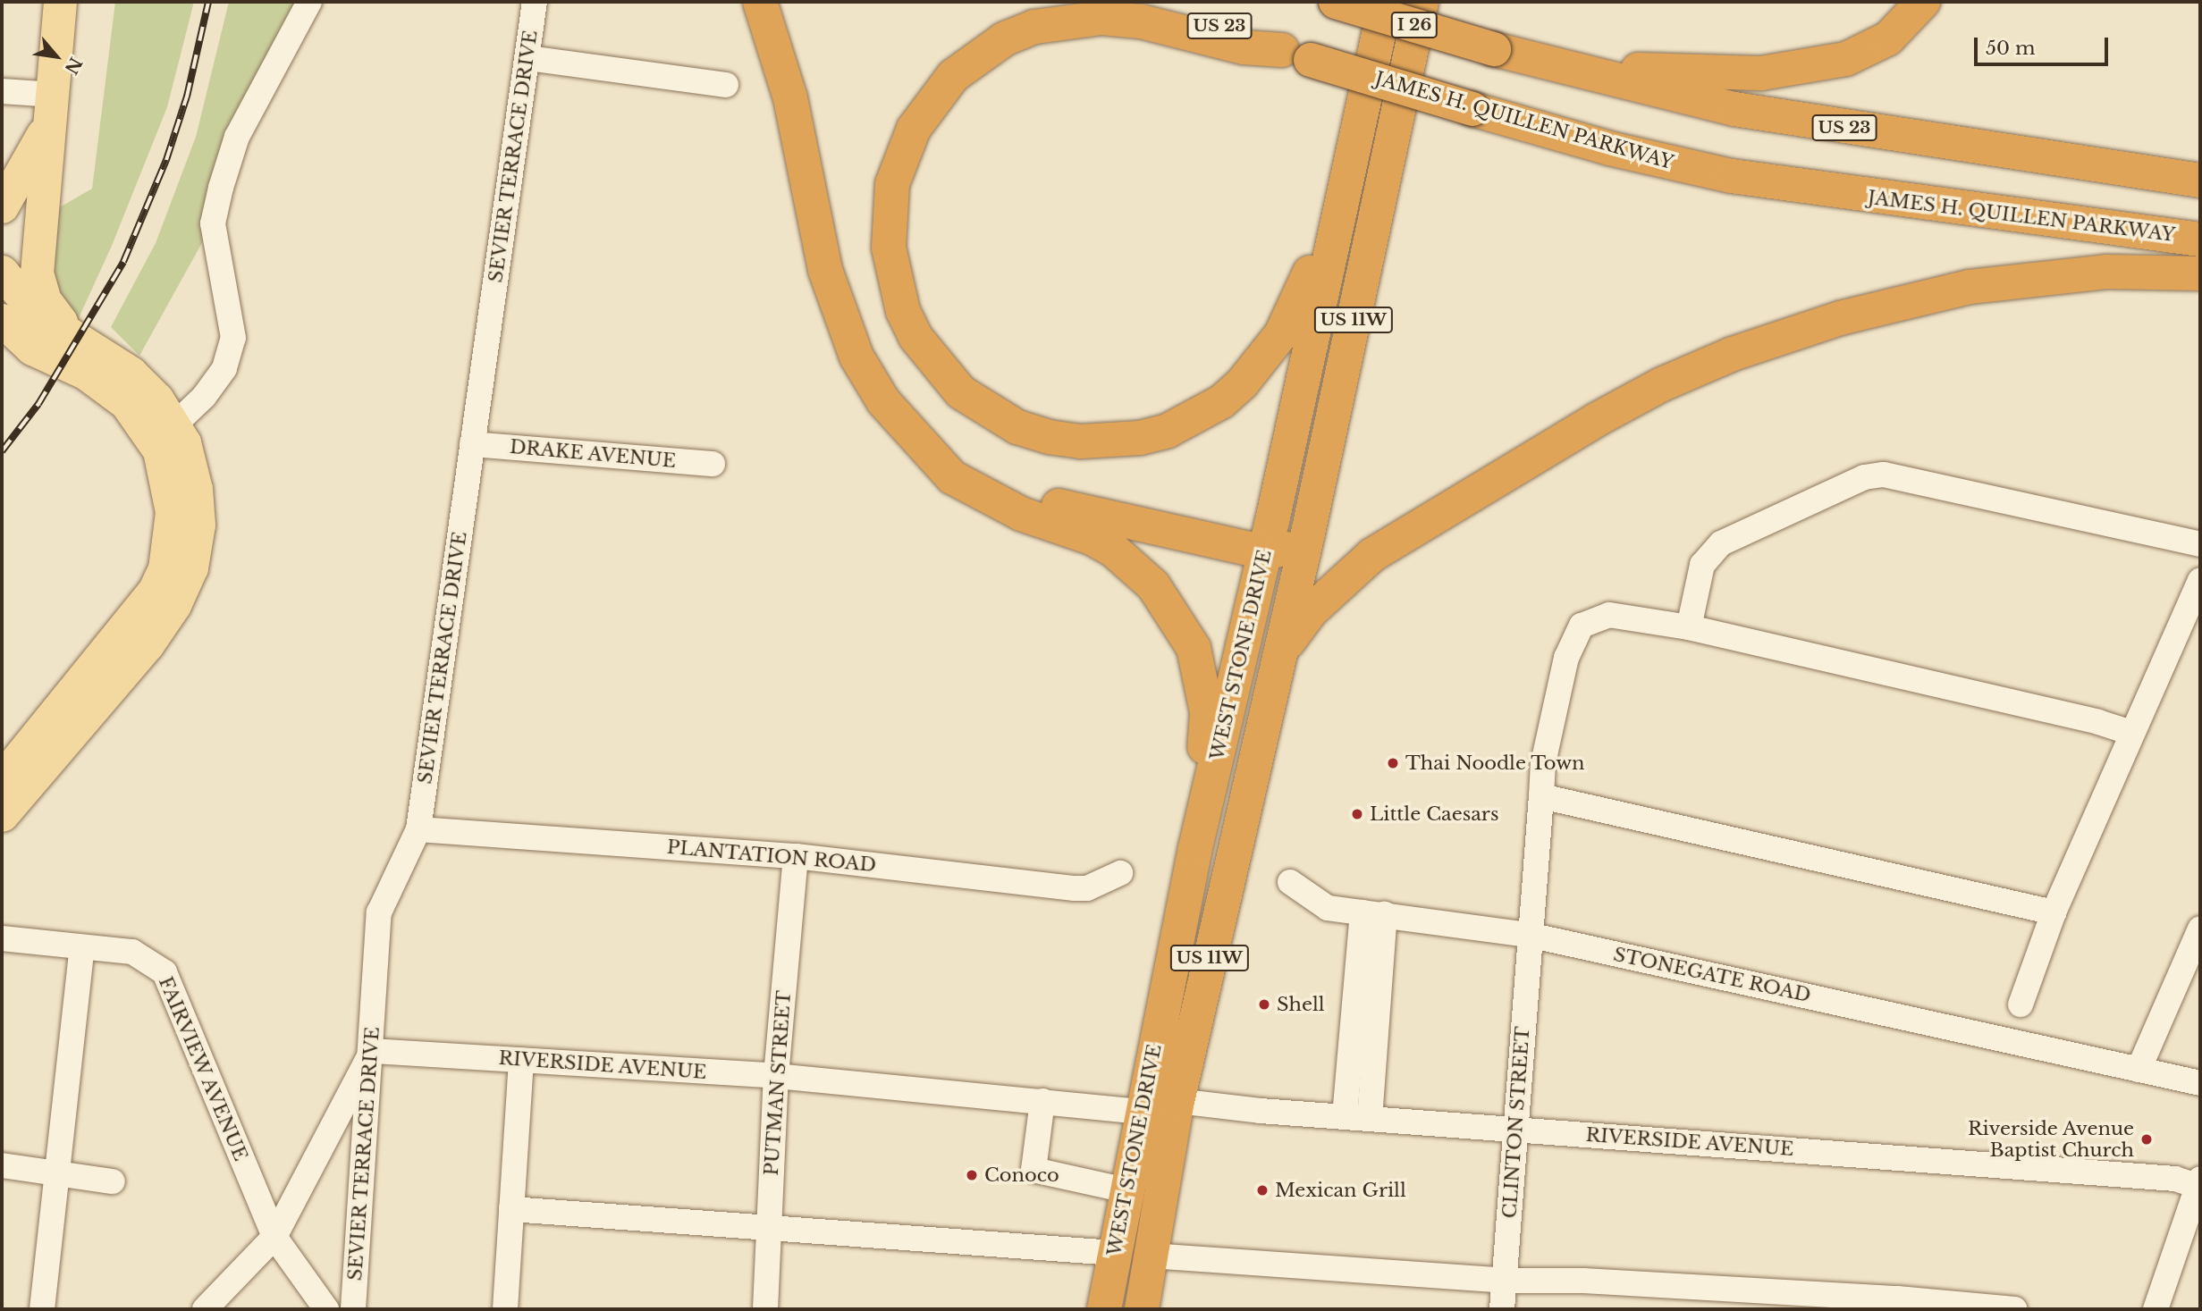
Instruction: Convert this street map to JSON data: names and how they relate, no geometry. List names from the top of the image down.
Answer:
{
  "streets": {
    "highway": [
      "I 26",
      "US 23",
      "JAMES H. QUILLEN PARKWAY",
      "US 11W",
      "WEST STONE DRIVE"
    ],
    "street": [
      "SEVIER TERRACE DRIVE",
      "DRAKE AVENUE",
      "PLANTATION ROAD",
      "STONEGATE ROAD",
      "RIVERSIDE AVENUE",
      "FAIRVIEW AVENUE",
      "PUTMAN STREET",
      "CLINTON STREET"
    ]
  },
  "crossings": [
    ["I 26", "US 23"],
    ["SEVIER TERRACE DRIVE", "DRAKE AVENUE"],
    ["SEVIER TERRACE DRIVE", "PLANTATION ROAD"],
    ["SEVIER TERRACE DRIVE", "RIVERSIDE AVENUE"],
    ["WEST STONE DRIVE", "RIVERSIDE AVENUE"],
    ["PLANTATION ROAD", "PUTMAN STREET"],
    ["STONEGATE ROAD", "CLINTON STREET"],
    ["RIVERSIDE AVENUE", "PUTMAN STREET"],
    ["RIVERSIDE AVENUE", "CLINTON STREET"]
  ],
  "places": [
    "Thai Noodle Town",
    "Little Caesars",
    "Shell",
    "Riverside Avenue Baptist Church",
    "Conoco",
    "Mexican Grill"
  ],
  "scale_bar": "50 m",
  "north": "bottom right"
}
